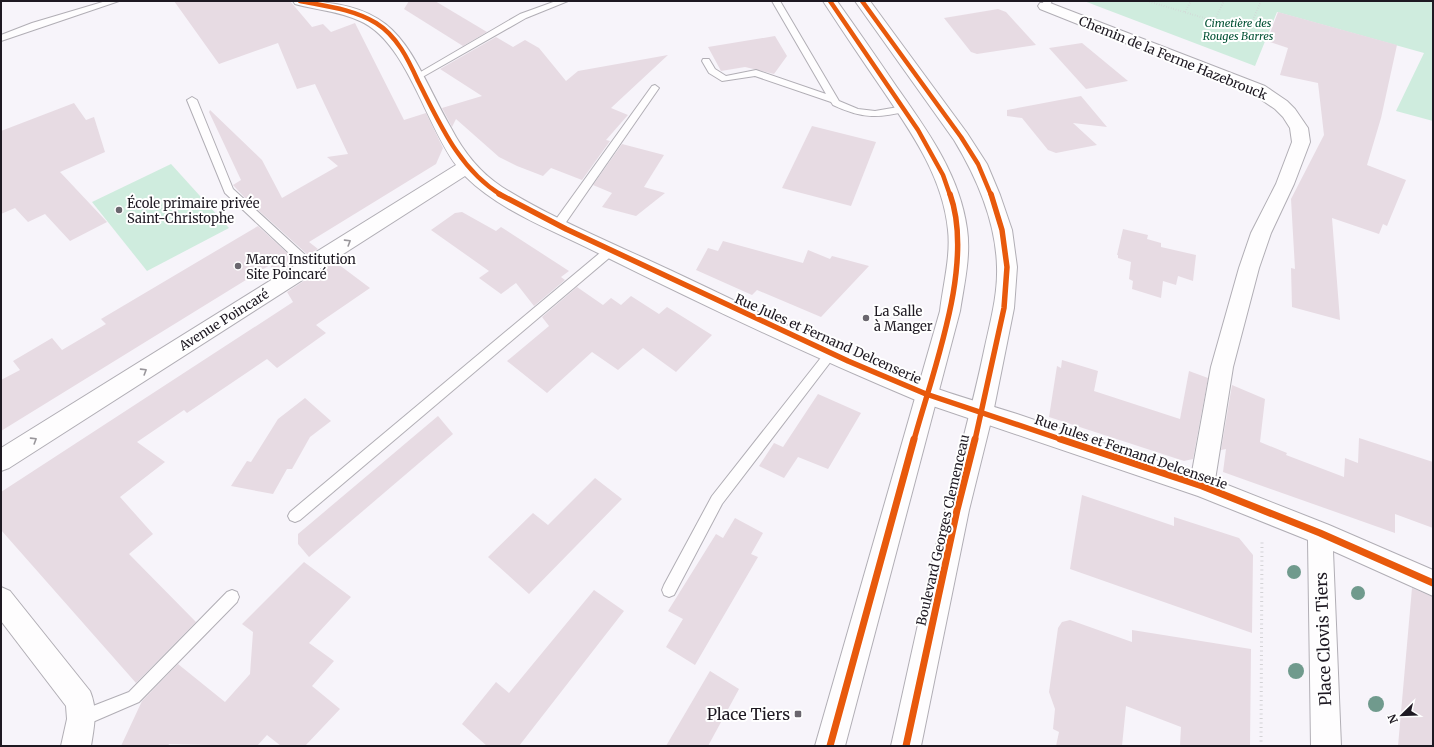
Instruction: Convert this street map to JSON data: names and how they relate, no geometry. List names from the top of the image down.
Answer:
{
  "streets": {
    "street": [
      "Chemin de la Ferme Hazebrouck",
      "Avenue Poincaré",
      "Rue Jules et Fernand Delcenserie",
      "Boulevard Georges Clemenceau",
      "Place Clovis Tiers"
    ]
  },
  "crossings": [
    ["Chemin de la Ferme Hazebrouck", "Rue Jules et Fernand Delcenserie"],
    ["Avenue Poincaré", "Rue Jules et Fernand Delcenserie"],
    ["Rue Jules et Fernand Delcenserie", "Boulevard Georges Clemenceau"],
    ["Rue Jules et Fernand Delcenserie", "Place Clovis Tiers"]
  ],
  "one_way": ["Avenue Poincaré"],
  "parks": ["Cimetière des Rouges Barres"],
  "places": {
    "other": ["École primaire privée Saint-Christophe", "Marcq Institution Site Poincaré", "La Salle à Manger"],
    "transit": ["Place Tiers"]
  },
  "north": "bottom left"
}
